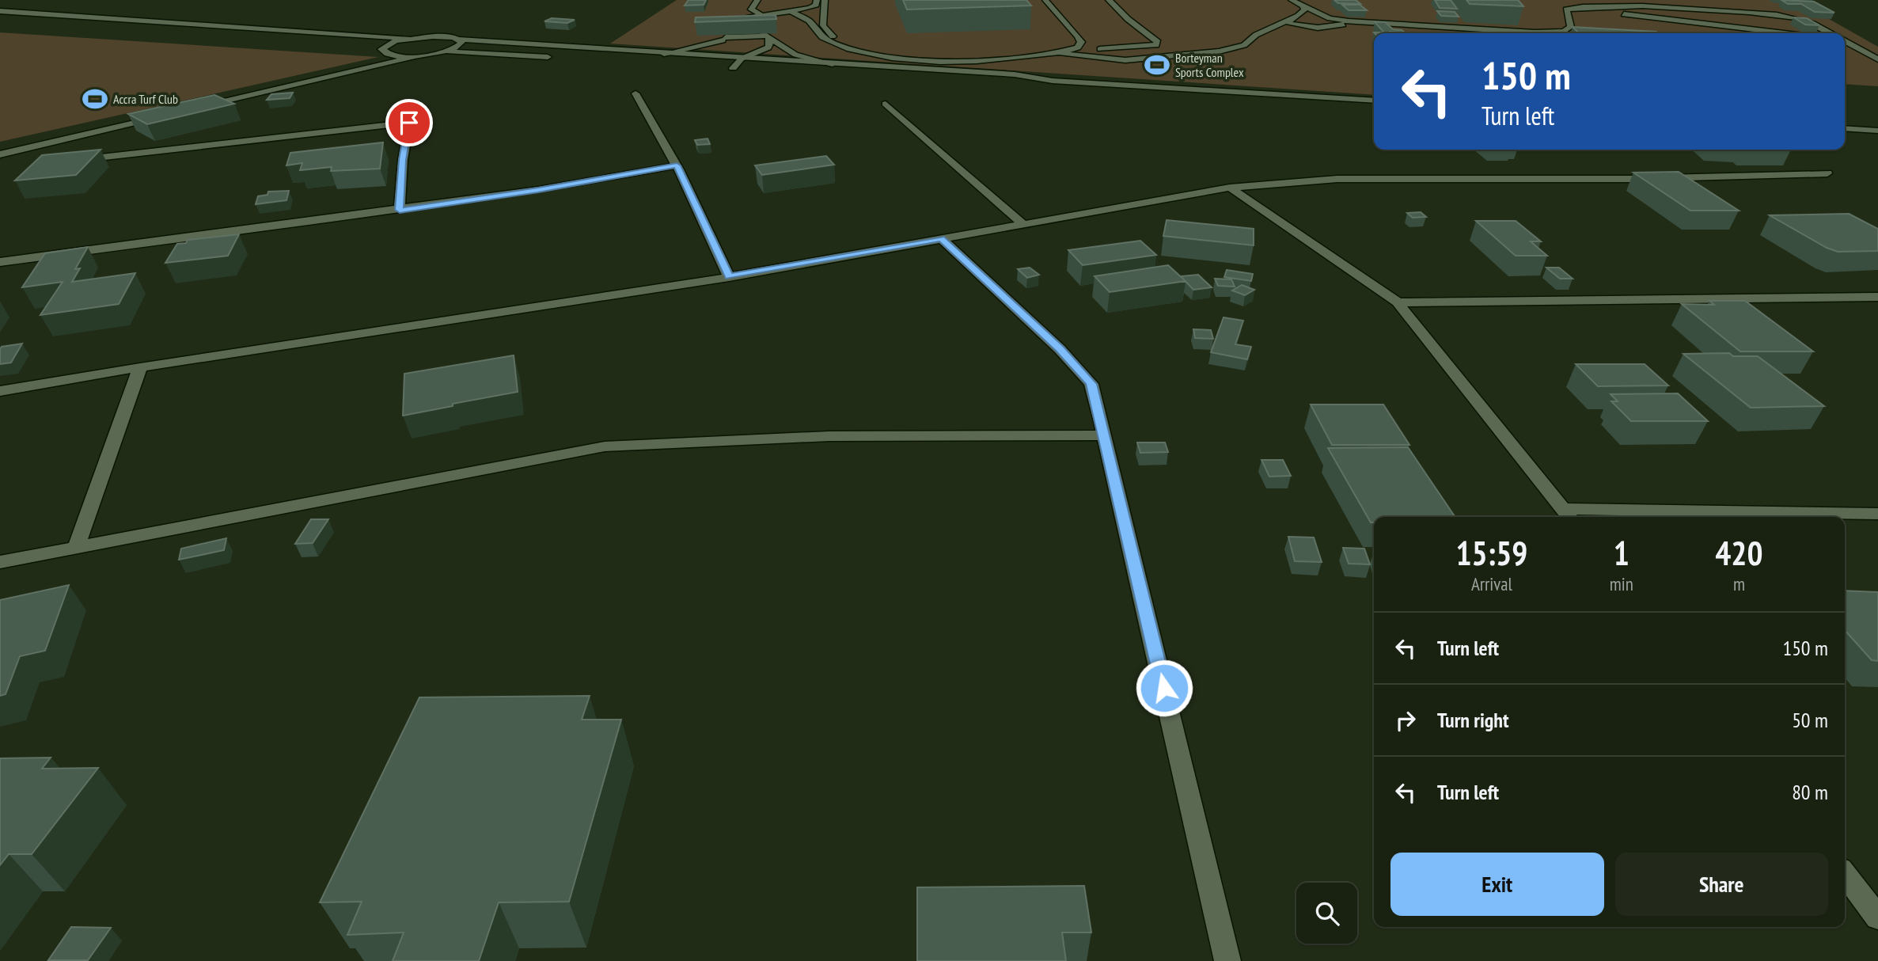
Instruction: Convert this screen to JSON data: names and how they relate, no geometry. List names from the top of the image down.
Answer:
{
  "places": {
    "sports": ["Borteyman Sports Complex", "Accra Turf Club"]
  },
  "page": {
    "turn": ["150 m", "Turn left"],
    "eta": [
      "15:59",
      "Arrival",
      "1",
      "min",
      "420",
      "m"
    ],
    "list": [
      {
        "name": "Turn left",
        "value": "150 m"
      },
      {
        "name": "Turn right",
        "value": "50 m"
      },
      {
        "name": "Turn left",
        "value": "80 m"
      }
    ],
    "buttons": ["Exit", "Share"]
  }
}
